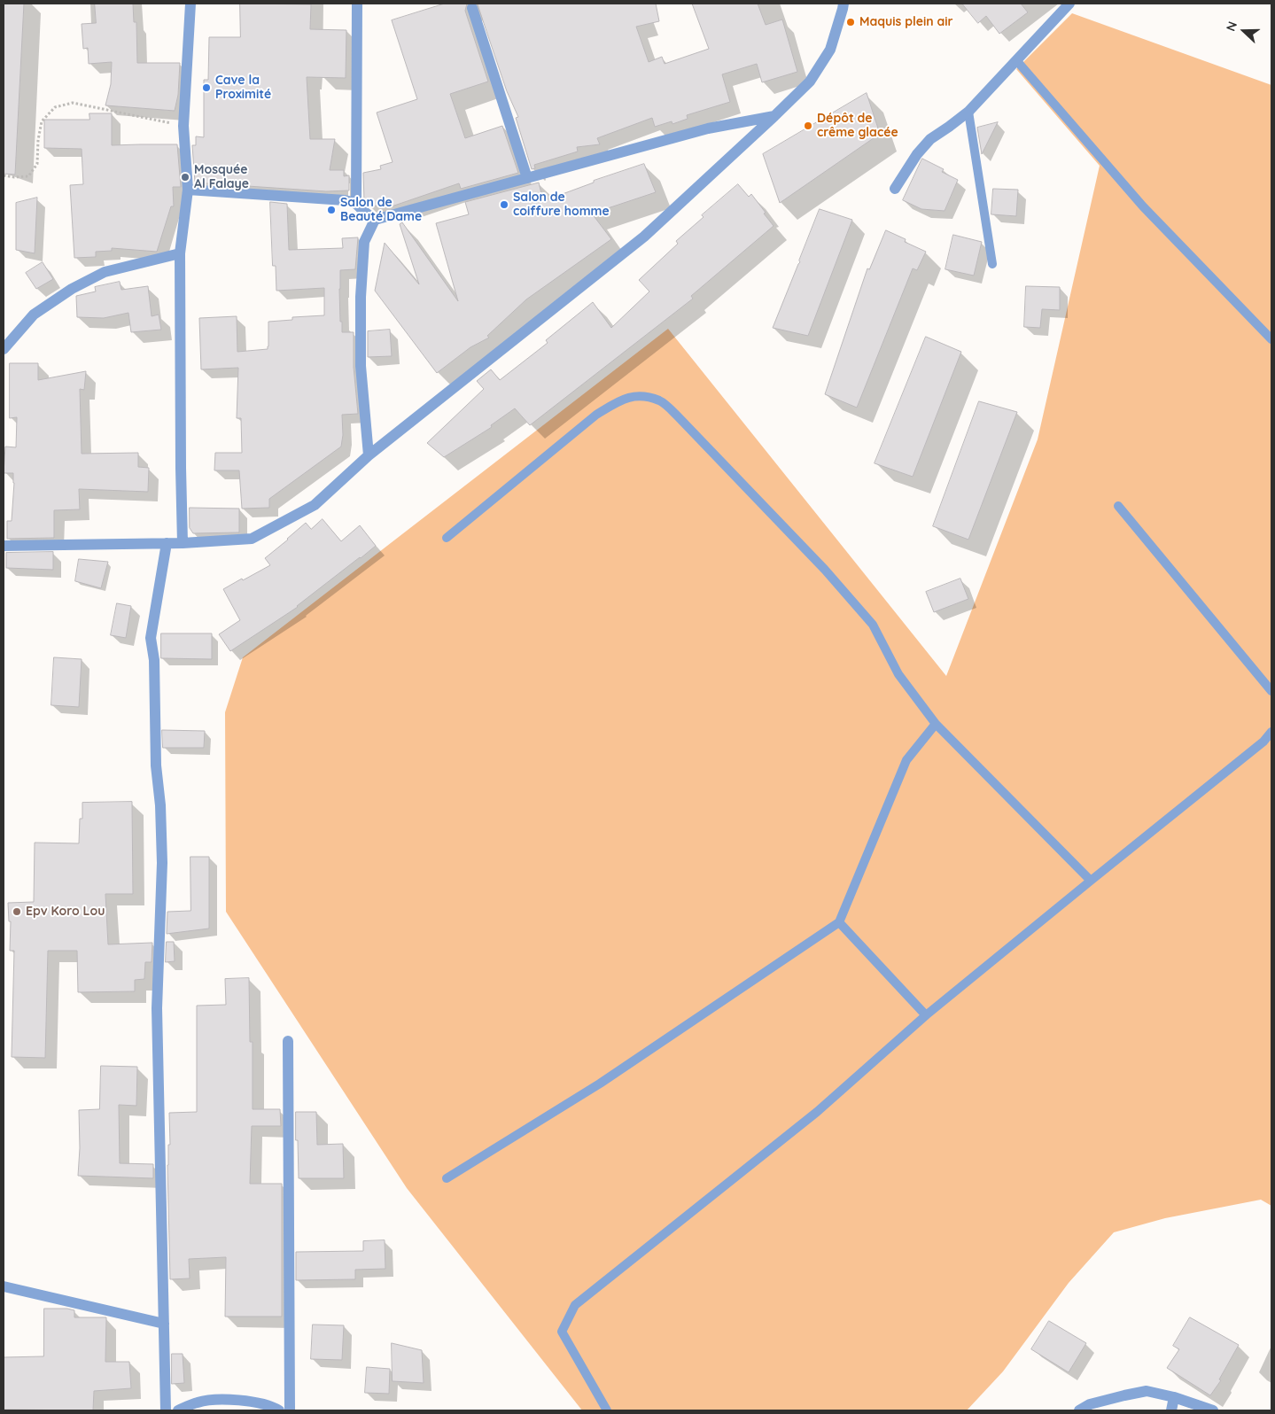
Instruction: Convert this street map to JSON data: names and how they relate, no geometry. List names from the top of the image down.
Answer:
{
  "places": [
    "Maquis plein air",
    "Cave la Proximité",
    "Dépôt de crême glacée",
    "Mosquée Al Falaye",
    "Salon de coiffure homme",
    "Salon de Beauté Dame",
    "Epv Koro Lou"
  ],
  "north": "left"
}
